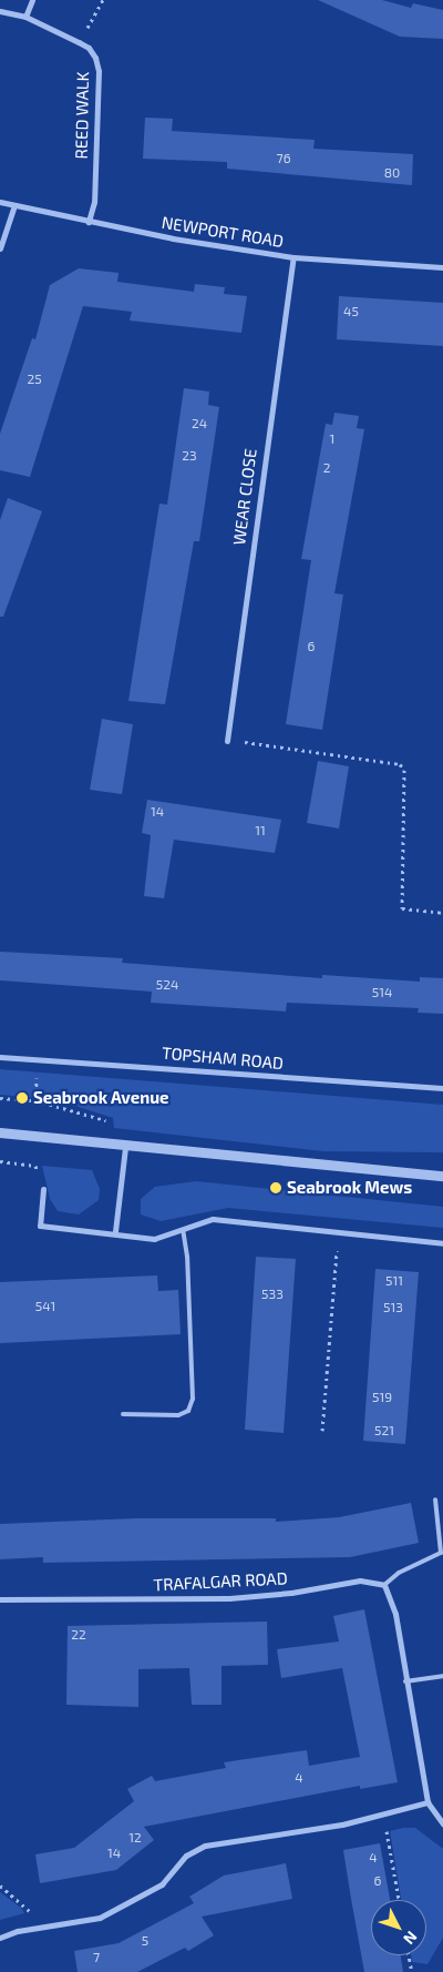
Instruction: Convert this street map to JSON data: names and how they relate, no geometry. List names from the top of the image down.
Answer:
{
  "streets": {
    "street": [
      "REED WALK",
      "NEWPORT ROAD",
      "WEAR CLOSE",
      "TOPSHAM ROAD",
      "TRAFALGAR ROAD"
    ]
  },
  "crossings": [
    ["REED WALK", "NEWPORT ROAD"],
    ["NEWPORT ROAD", "WEAR CLOSE"]
  ],
  "places": ["Seabrook Avenue", "Seabrook Mews"],
  "house_numbers": [
    "76",
    "80",
    "45",
    "25",
    "24",
    "1",
    "23",
    "2",
    "6",
    "14",
    "11",
    "524",
    "514",
    "511",
    "533",
    "541",
    "513",
    "519",
    "521",
    "22",
    "4",
    "12",
    "14",
    "4",
    "6",
    "5",
    "7"
  ],
  "north": "bottom right"
}
